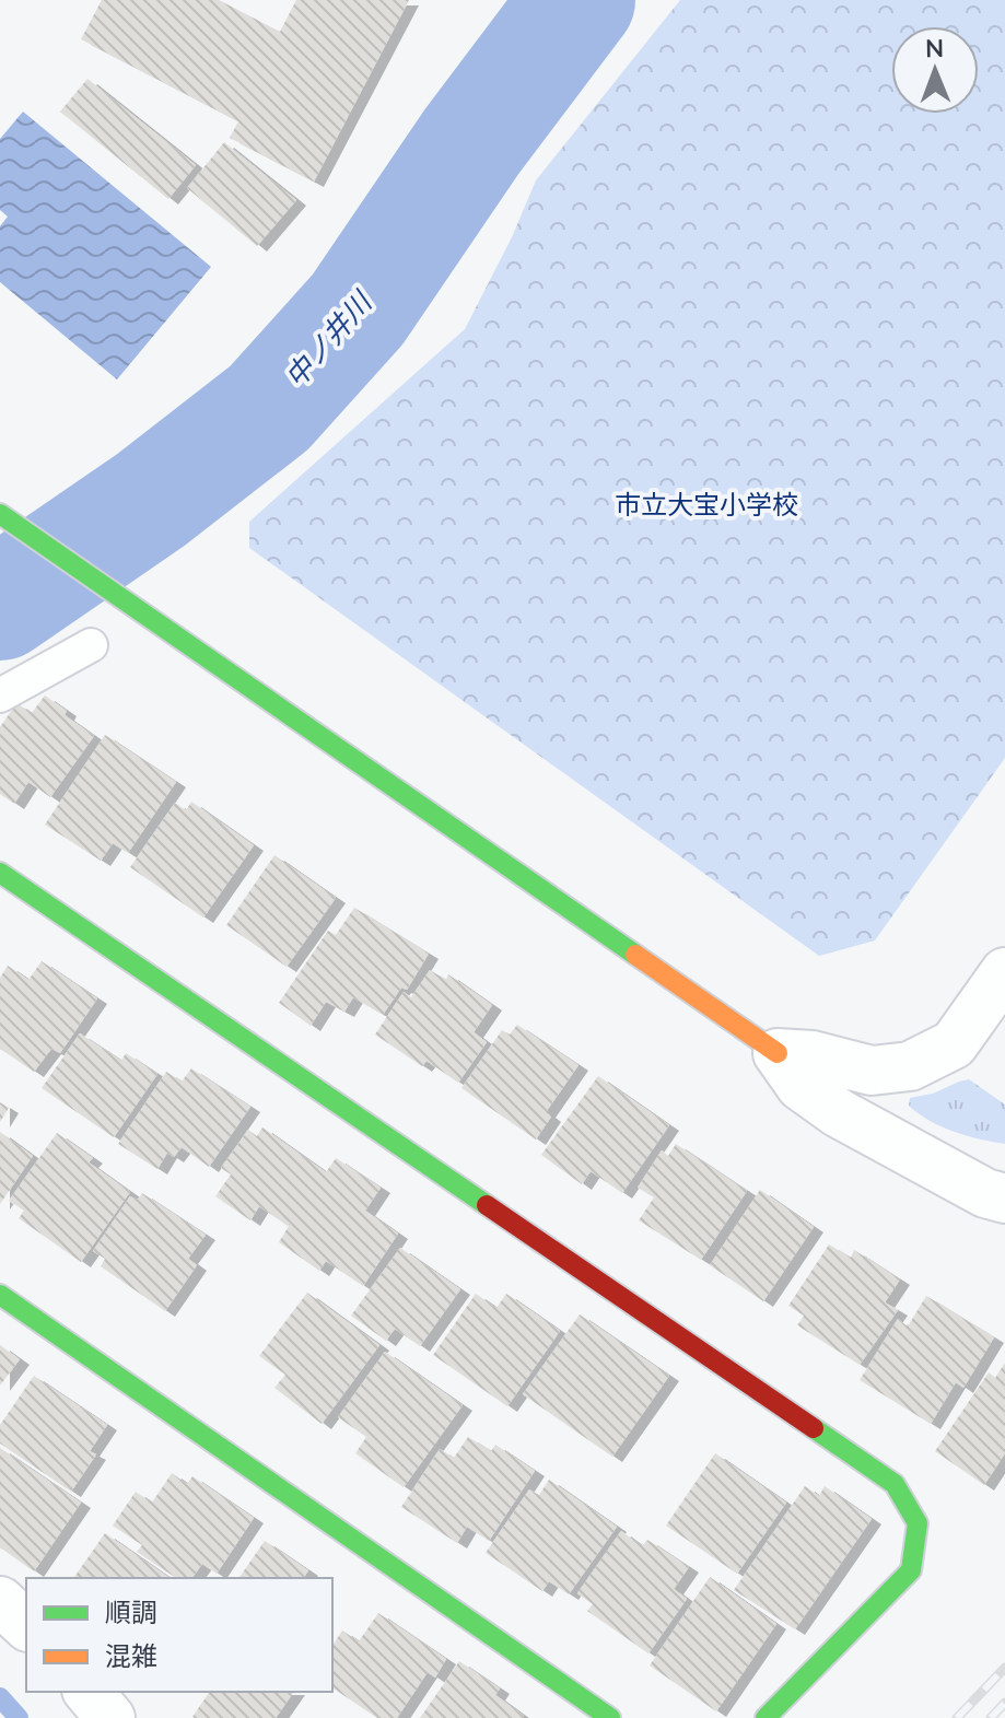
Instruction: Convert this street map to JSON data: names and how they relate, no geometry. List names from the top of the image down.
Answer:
{
  "water": ["中ノ井川"],
  "parks": ["市立大宝小学校"],
  "legend": ["順調", "混雑"],
  "north": "top"
}
